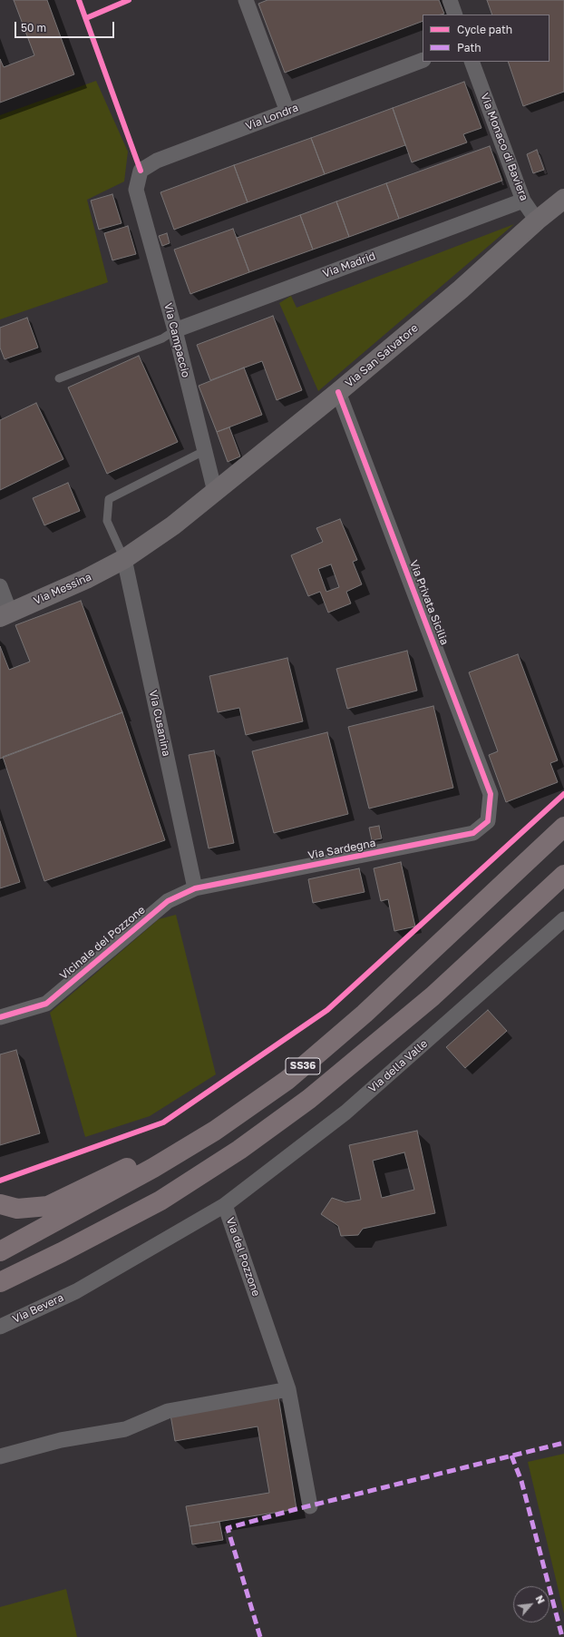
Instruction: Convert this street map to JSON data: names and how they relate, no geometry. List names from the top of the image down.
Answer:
{
  "streets": {
    "highway": ["SS36"],
    "street": [
      "Via Londra",
      "Via Monaco di Baviera",
      "Via Madrid",
      "Via Campaccio",
      "Via San Salvatore",
      "Via Messina",
      "Via Privata Sicilia",
      "Via Cusanina",
      "Via Sardegna",
      "Vicinale dei Pozzone",
      "Via della Valle",
      "Via del Pozzone",
      "Via Bevera"
    ]
  },
  "crossings": [
    ["Via Londra", "Via Campaccio"],
    ["Via Monaco di Baviera", "Via Madrid"],
    ["Via Monaco di Baviera", "Via San Salvatore"],
    ["Via Madrid", "Via Campaccio"],
    ["Via Campaccio", "Via San Salvatore"],
    ["Via San Salvatore", "Via Messina"],
    ["Via San Salvatore", "Via Privata Sicilia"],
    ["Via San Salvatore", "Via Cusanina"],
    ["Via Messina", "Via Cusanina"],
    ["Via Privata Sicilia", "Via Sardegna"],
    ["Via Cusanina", "Via Sardegna"],
    ["Via Cusanina", "Vicinale dei Pozzone"],
    ["Via Sardegna", "Vicinale dei Pozzone"],
    ["Via della Valle", "Via del Pozzone"],
    ["Via del Pozzone", "Via Bevera"]
  ],
  "legend": ["Cycle path", "Path"],
  "scale_bar": "50 m",
  "north": "top right"
}
